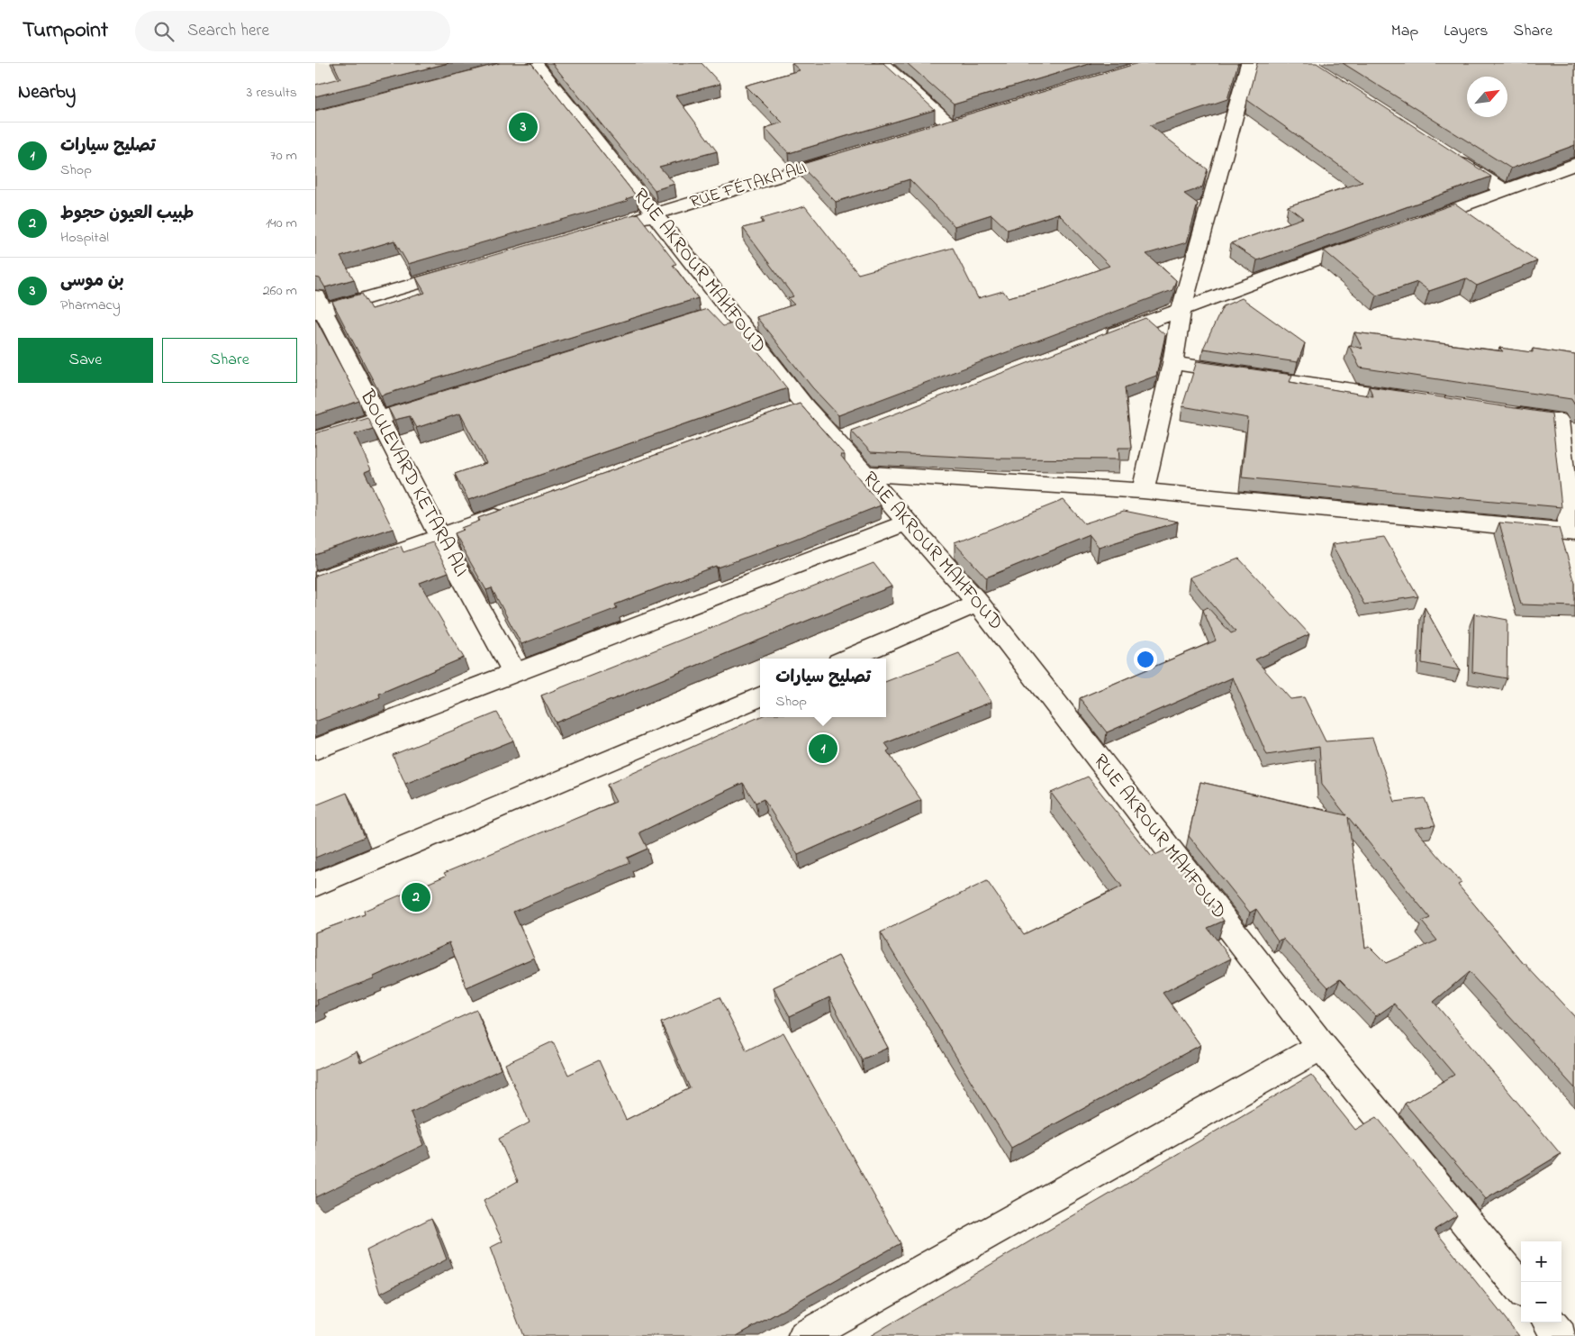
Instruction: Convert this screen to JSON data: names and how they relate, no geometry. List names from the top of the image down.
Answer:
{
  "streets": {
    "street": ["RUE FÉTAKA ALI", "RUE AKROUR MAHFOUD", "BOULEVARD KETARA ALI"]
  },
  "crossings": [
    ["RUE FÉTAKA ALI", "RUE AKROUR MAHFOUD"]
  ],
  "north": "top right",
  "page": {
    "header": "Turnpoint",
    "search": "Search here",
    "nav": ["Map", "Layers", "Share"],
    "heading": ["Nearby", "3 results"],
    "pins": ["3", "1", "2"],
    "list": [
      {
        "mark": "1",
        "name": "تصليح سيارات",
        "note": "Shop",
        "value": "70 m"
      },
      {
        "mark": "2",
        "name": "طبيب العيون حجوط",
        "note": "Hospital",
        "value": "140 m"
      },
      {
        "mark": "3",
        "name": "بن موسى",
        "note": "Pharmacy",
        "value": "260 m"
      }
    ],
    "buttons": ["Save", "Share"],
    "popup": ["تصليح سيارات", "Shop"],
    "map_buttons": ["+", "−"]
  }
}
